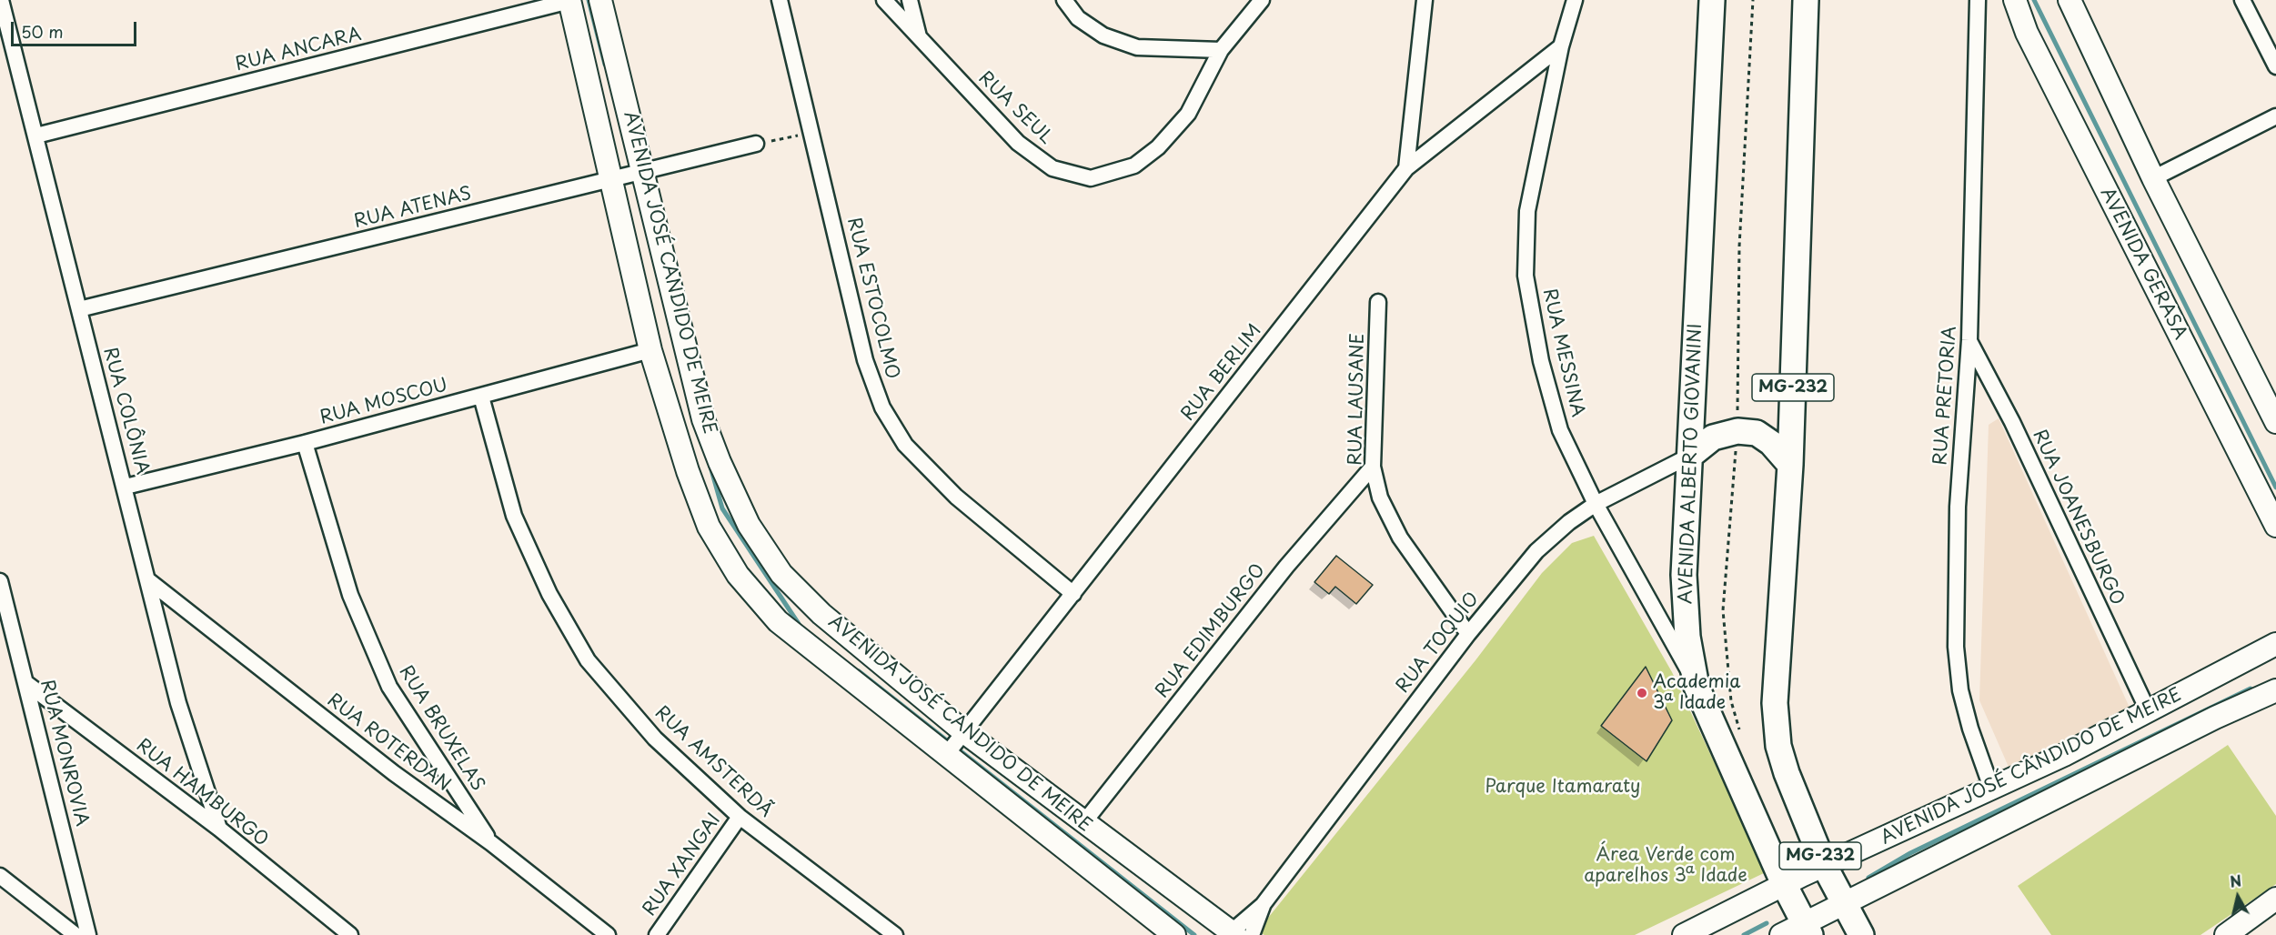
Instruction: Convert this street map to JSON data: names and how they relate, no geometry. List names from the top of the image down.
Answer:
{
  "streets": {
    "main road": ["MG-232", "AVENIDA ALBERTO GIOVANINI"],
    "street": [
      "RUA ANCARA",
      "RUA SEUL",
      "RUA ATENAS",
      "AVENIDA GERASA",
      "AVENIDA JOSÉ CANDIDO DE MEIRE",
      "RUA ESTOCOLMO",
      "RUA MESSINA",
      "RUA BERLIM",
      "RUA PRETORIA",
      "RUA LAUSANE",
      "RUA MOSCOU",
      "RUA COLÔNIA",
      "RUA JOANESBURGO",
      "RUA EDIMBURGO",
      "RUA TOQUIO",
      "RUA BRUXELAS",
      "RUA ROTERDAN",
      "RUA MONROVIA",
      "RUA AMSTERDÃ",
      "AVENIDA JOSÉ CÂNDIDO DE MEIRE",
      "RUA HAMBURGO",
      "RUA XANGAI"
    ]
  },
  "crossings": [
    ["RUA ANCARA", "AVENIDA JOSÉ CANDIDO DE MEIRE"],
    ["RUA ANCARA", "RUA COLÔNIA"],
    ["RUA ATENAS", "AVENIDA JOSÉ CANDIDO DE MEIRE"],
    ["RUA ATENAS", "RUA COLÔNIA"],
    ["AVENIDA JOSÉ CANDIDO DE MEIRE", "RUA BERLIM"],
    ["AVENIDA JOSÉ CANDIDO DE MEIRE", "RUA MOSCOU"],
    ["AVENIDA JOSÉ CANDIDO DE MEIRE", "RUA EDIMBURGO"],
    ["AVENIDA JOSÉ CANDIDO DE MEIRE", "RUA TOQUIO"],
    ["RUA ESTOCOLMO", "RUA BERLIM"],
    ["RUA MESSINA", "RUA BERLIM"],
    ["RUA MESSINA", "AVENIDA ALBERTO GIOVANINI"],
    ["RUA MESSINA", "RUA TOQUIO"],
    ["MG-232", "AVENIDA JOSÉ CÂNDIDO DE MEIRE"],
    ["RUA PRETORIA", "RUA JOANESBURGO"],
    ["RUA PRETORIA", "AVENIDA JOSÉ CÂNDIDO DE MEIRE"],
    ["RUA LAUSANE", "RUA EDIMBURGO"],
    ["RUA LAUSANE", "RUA TOQUIO"],
    ["RUA MOSCOU", "RUA COLÔNIA"],
    ["RUA MOSCOU", "RUA BRUXELAS"],
    ["RUA MOSCOU", "RUA AMSTERDÃ"],
    ["RUA COLÔNIA", "RUA ROTERDAN"],
    ["RUA COLÔNIA", "RUA HAMBURGO"],
    ["AVENIDA ALBERTO GIOVANINI", "RUA TOQUIO"],
    ["AVENIDA ALBERTO GIOVANINI", "AVENIDA JOSÉ CÂNDIDO DE MEIRE"],
    ["RUA JOANESBURGO", "AVENIDA JOSÉ CÂNDIDO DE MEIRE"],
    ["RUA BRUXELAS", "RUA ROTERDAN"],
    ["RUA MONROVIA", "RUA HAMBURGO"],
    ["RUA AMSTERDÃ", "RUA XANGAI"]
  ],
  "parks": ["Parque Itamaraty", "Área Verde com aparelhos 3ª Idade"],
  "places": ["Academia 3ª Idade"],
  "scale_bar": "50 m",
  "north": "top"
}
